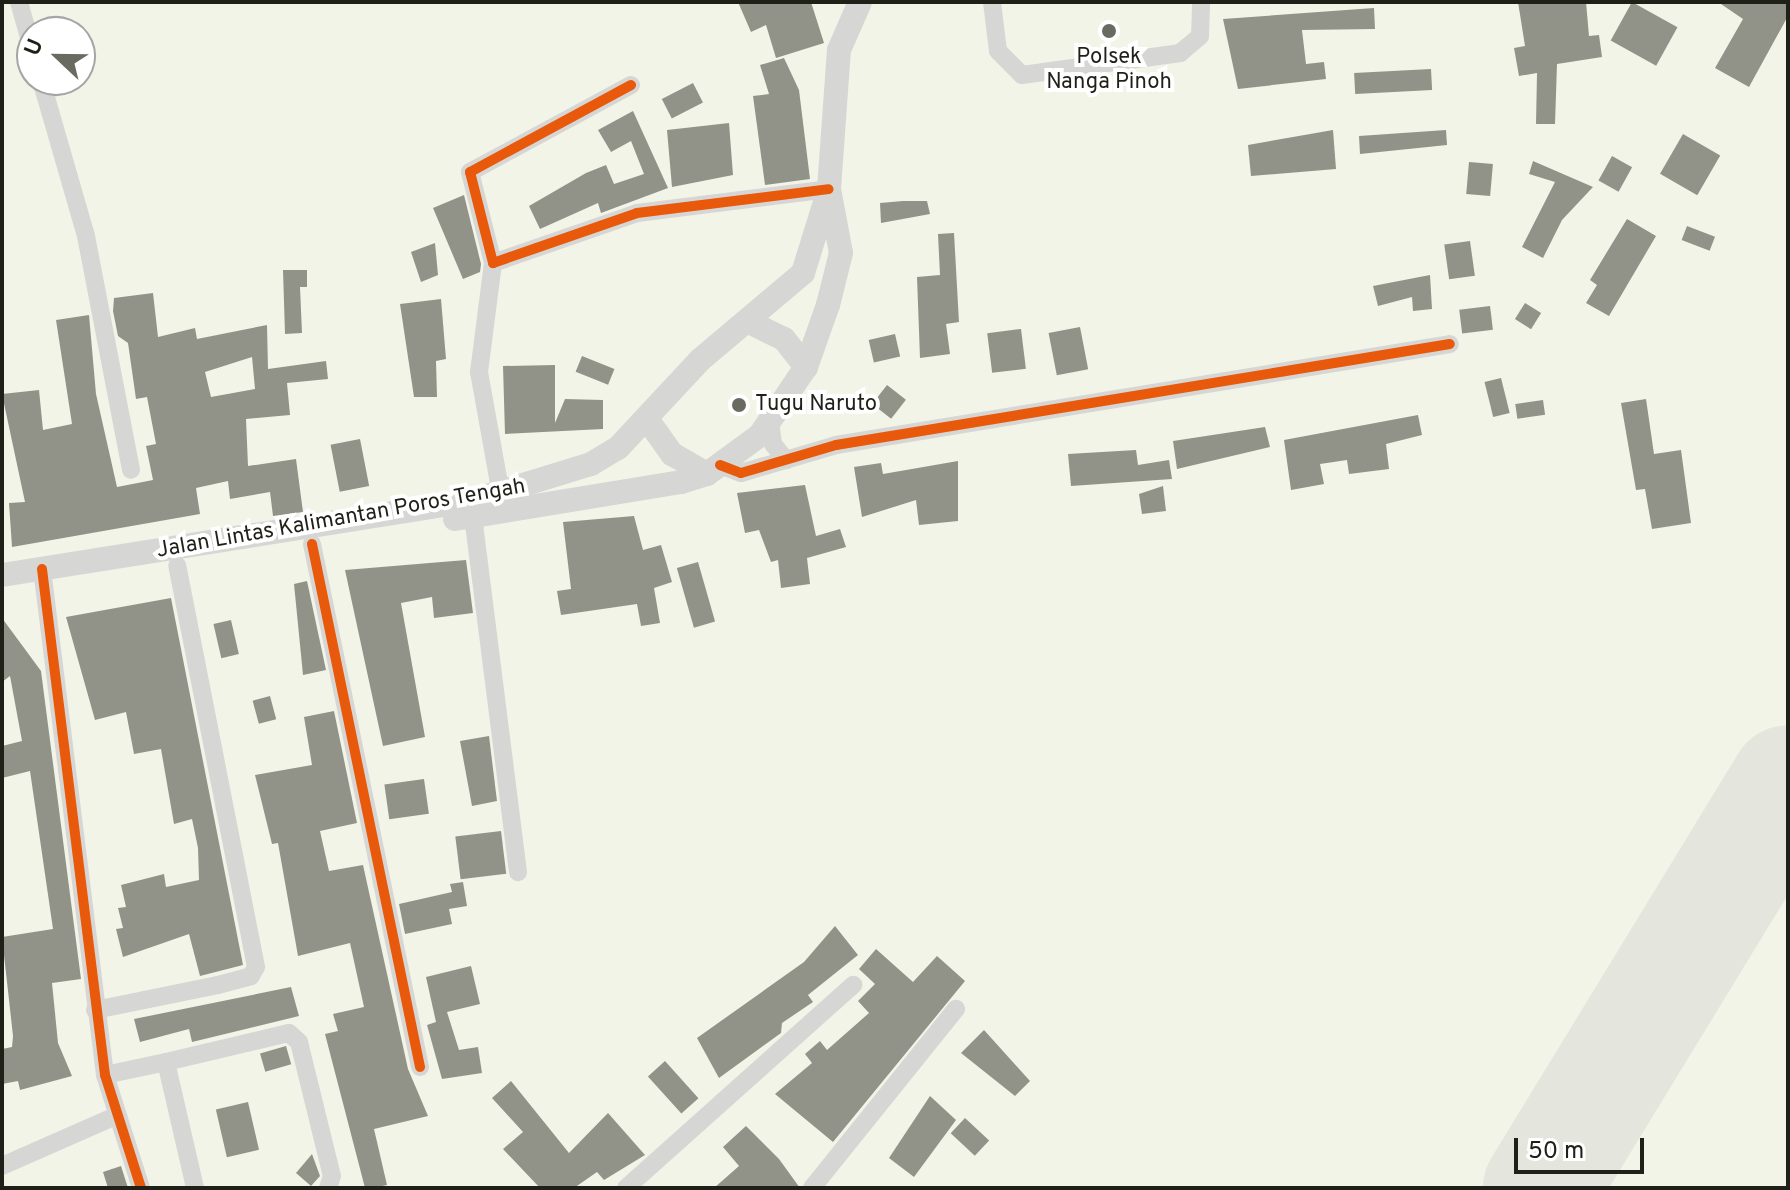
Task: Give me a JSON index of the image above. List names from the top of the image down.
{
  "streets": {
    "main road": ["Jalan Lintas Kalimantan Poros Tengah"]
  },
  "places": ["Polsek Nanga Pinoh", "Tugu Naruto"],
  "scale_bar": "50 m",
  "north": "left"
}
